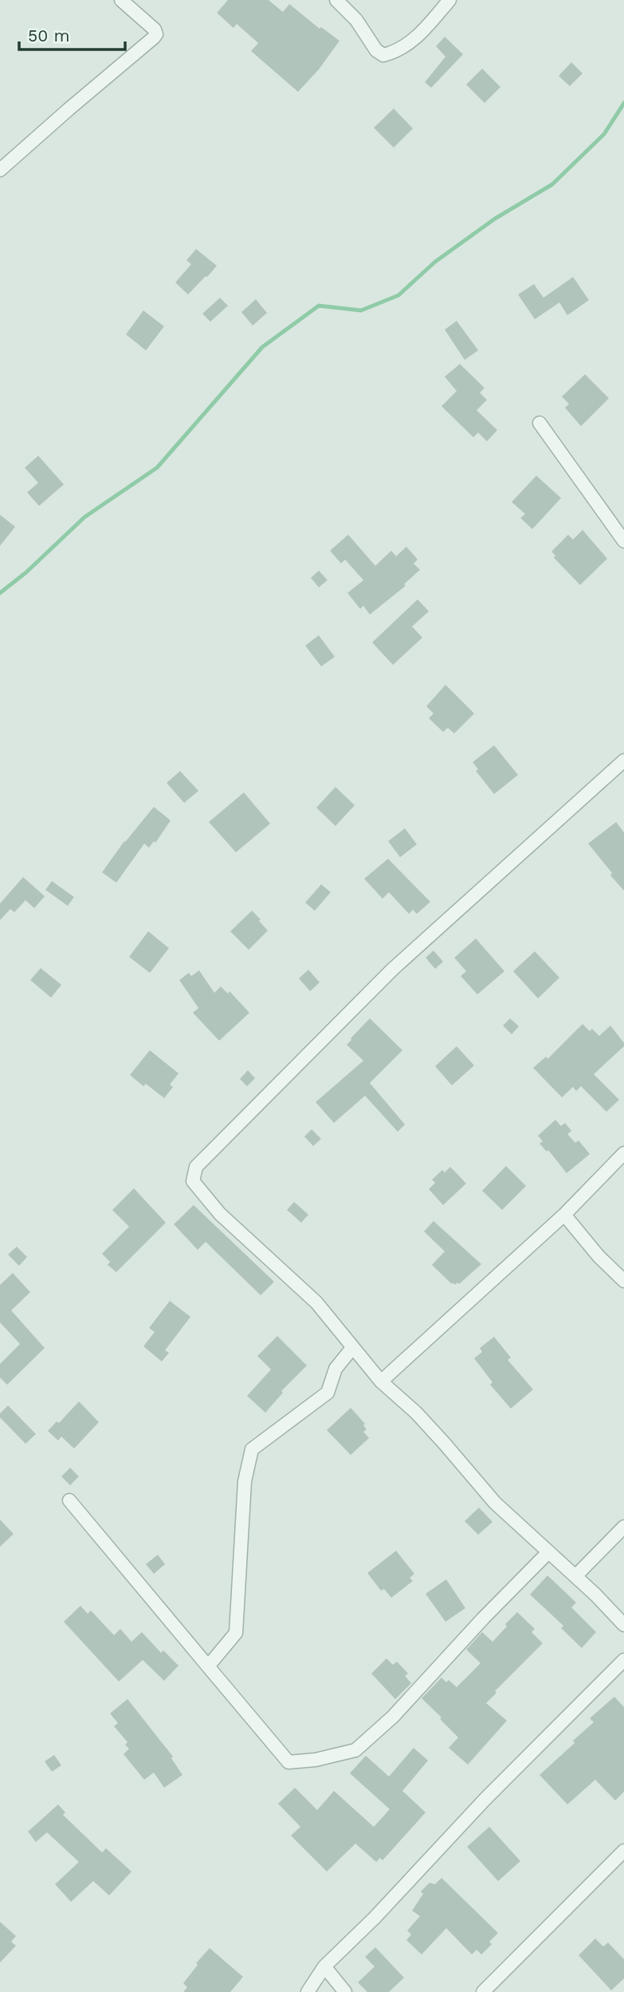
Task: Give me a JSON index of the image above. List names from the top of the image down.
{
  "scale_bar": "50 m"
}
